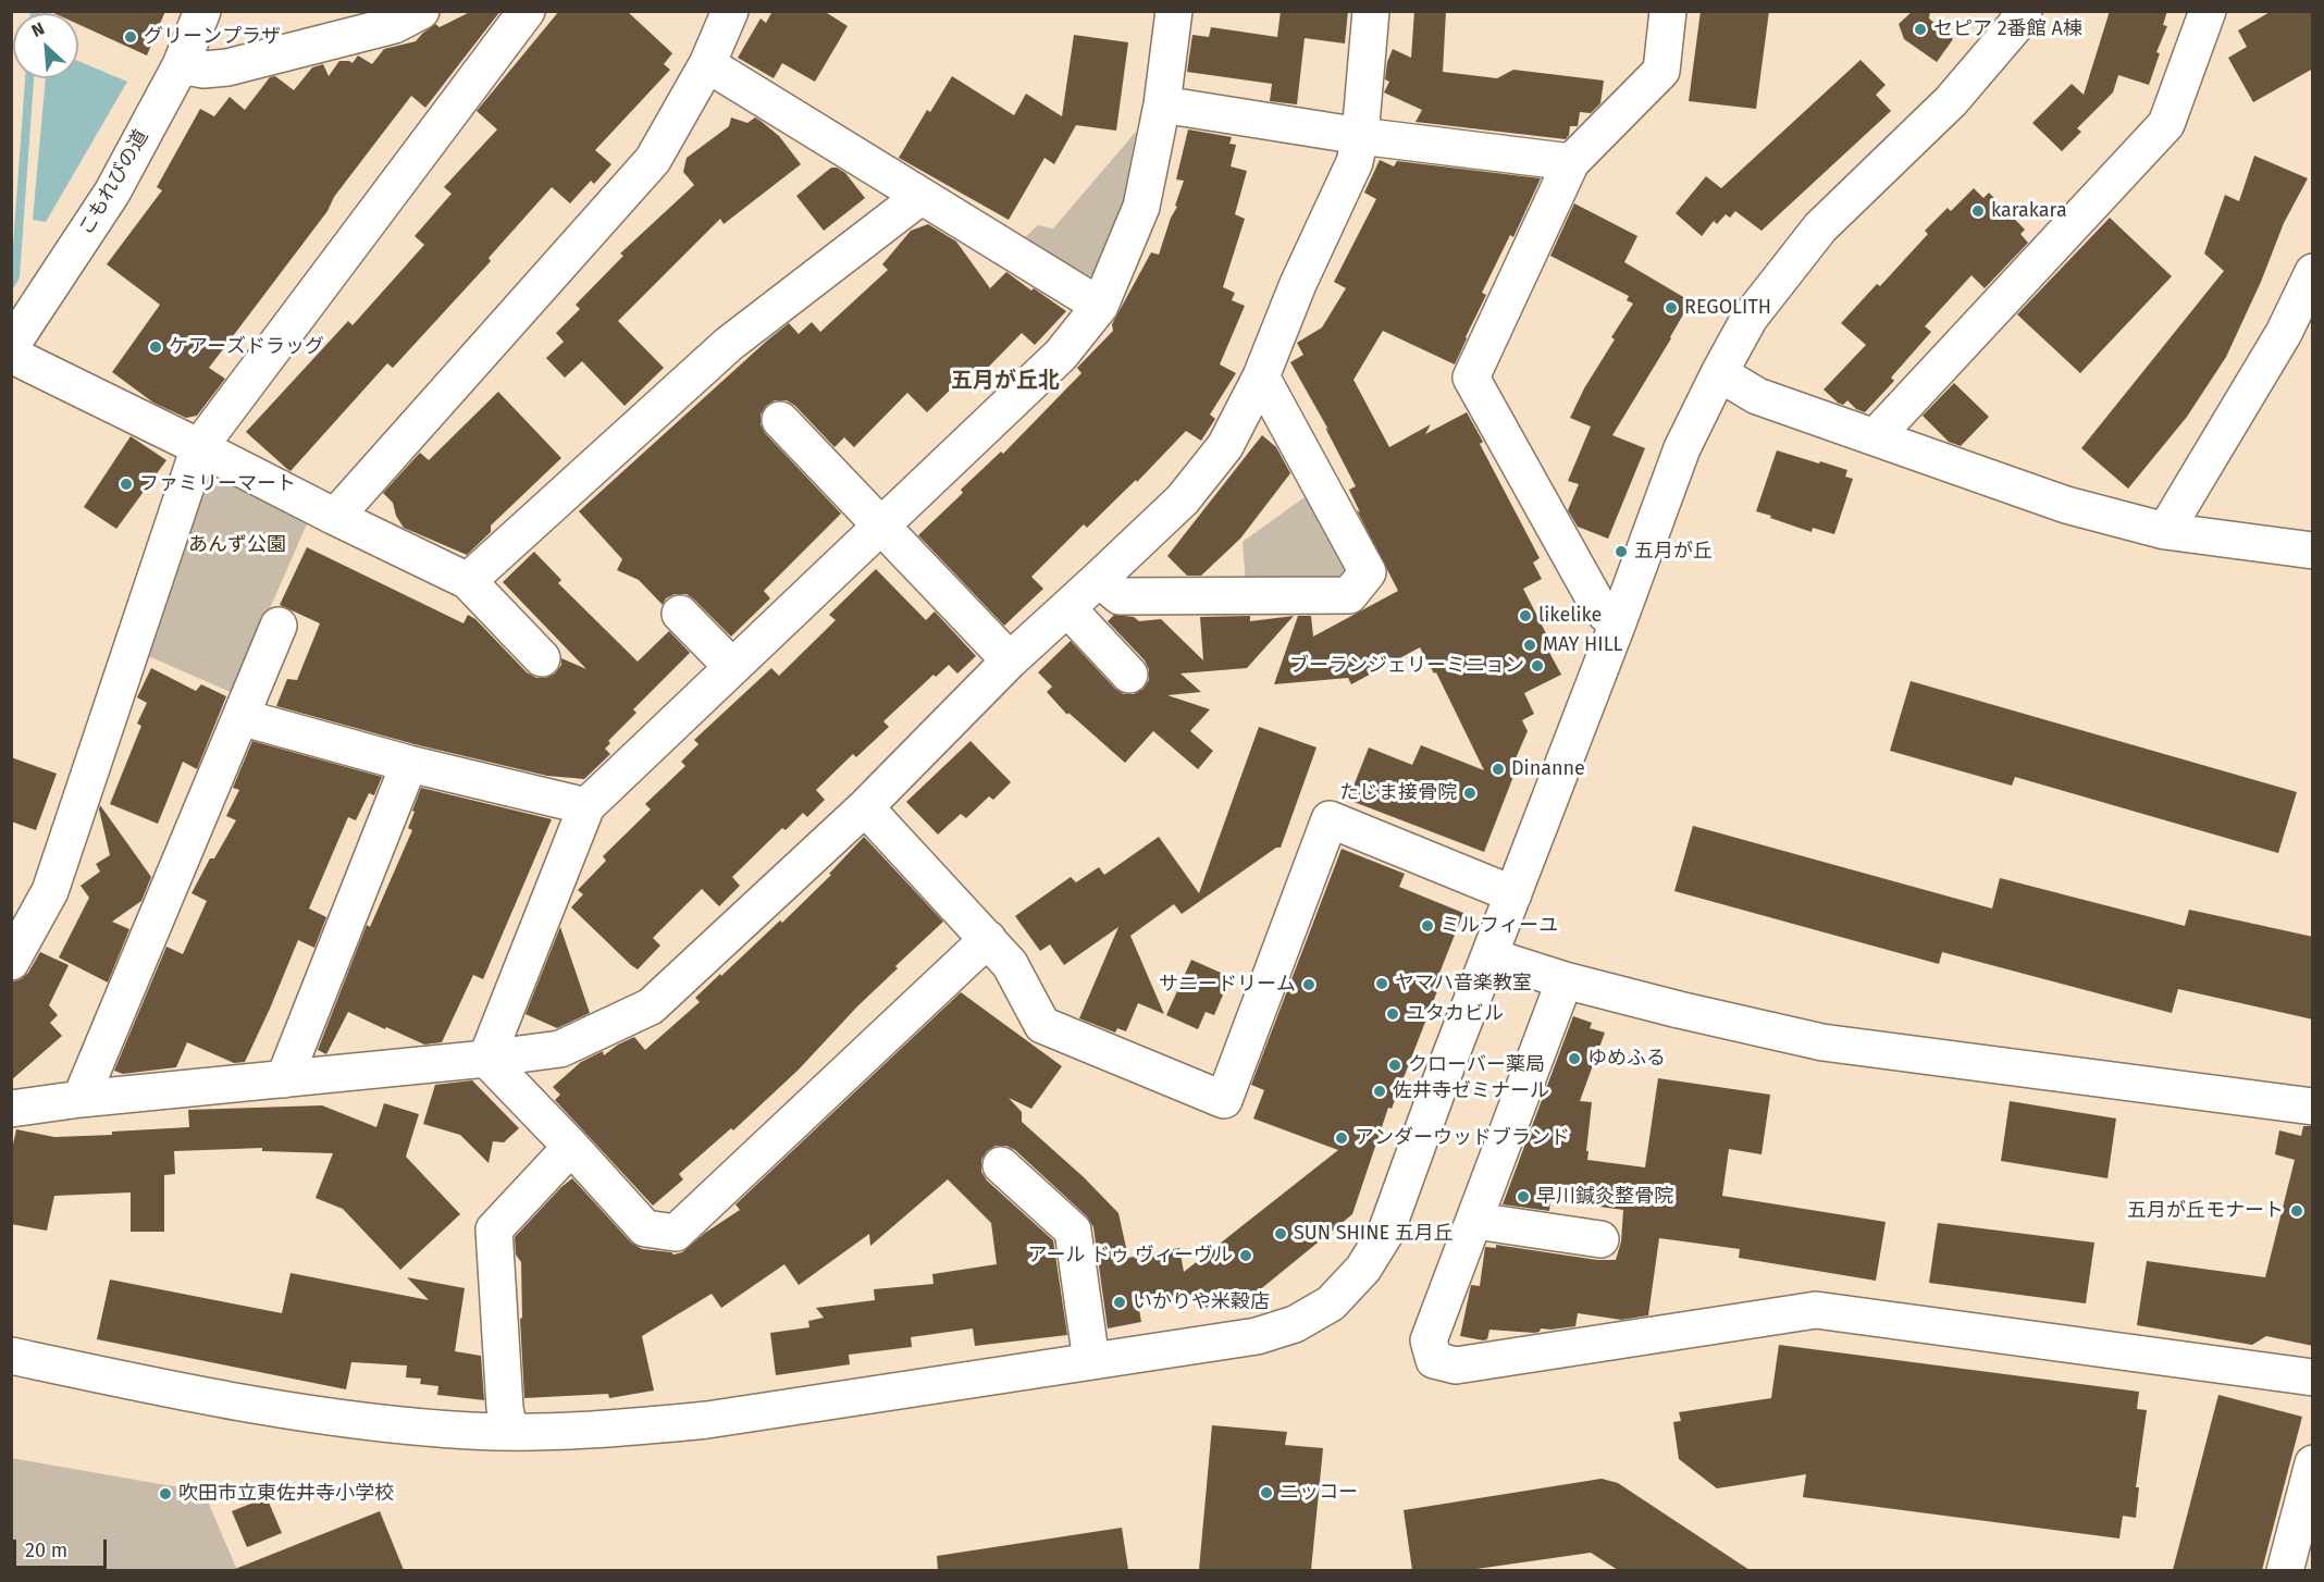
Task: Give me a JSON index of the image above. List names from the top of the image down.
{
  "streets": {
    "street": ["こもれびの道"]
  },
  "districts": ["五月が丘北"],
  "parks": ["あんず公園"],
  "places": [
    "セピア 2番館 A棟",
    "グリーンプラザ",
    "karakara",
    "REGOLITH",
    "ケアーズドラッグ",
    "ファミリーマート",
    "五月が丘",
    "likelike",
    "MAY HILL",
    "ブーランジェリーミニョン",
    "Dinanne",
    "たじま接骨院",
    "ミルフィーユ",
    "ヤマハ音楽教室",
    "サニードリーム",
    "ユタカビル",
    "ゆめふる",
    "クローバー薬局",
    "佐井寺ゼミナール",
    "アンダーウッドブランド",
    "早川鍼灸整骨院",
    "五月が丘モナート",
    "SUN SHINE 五月丘",
    "アール ドゥ ヴィーヴル",
    "いかりや米穀店",
    "ニッコー",
    "吹田市立東佐井寺小学校"
  ],
  "scale_bar": "20 m",
  "north": "top left"
}
